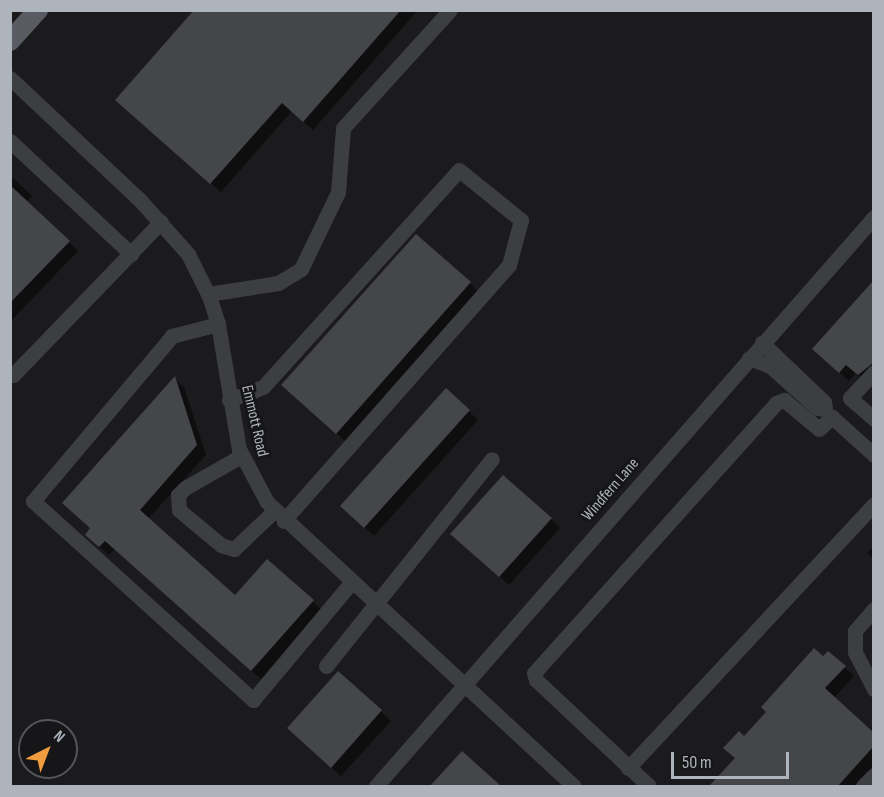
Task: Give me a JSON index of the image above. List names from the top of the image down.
{
  "streets": {
    "street": ["Emmott Road", "Windfern Lane"]
  },
  "crossings": [
    ["Emmott Road", "Windfern Lane"]
  ],
  "scale_bar": "50 m",
  "north": "top right"
}
